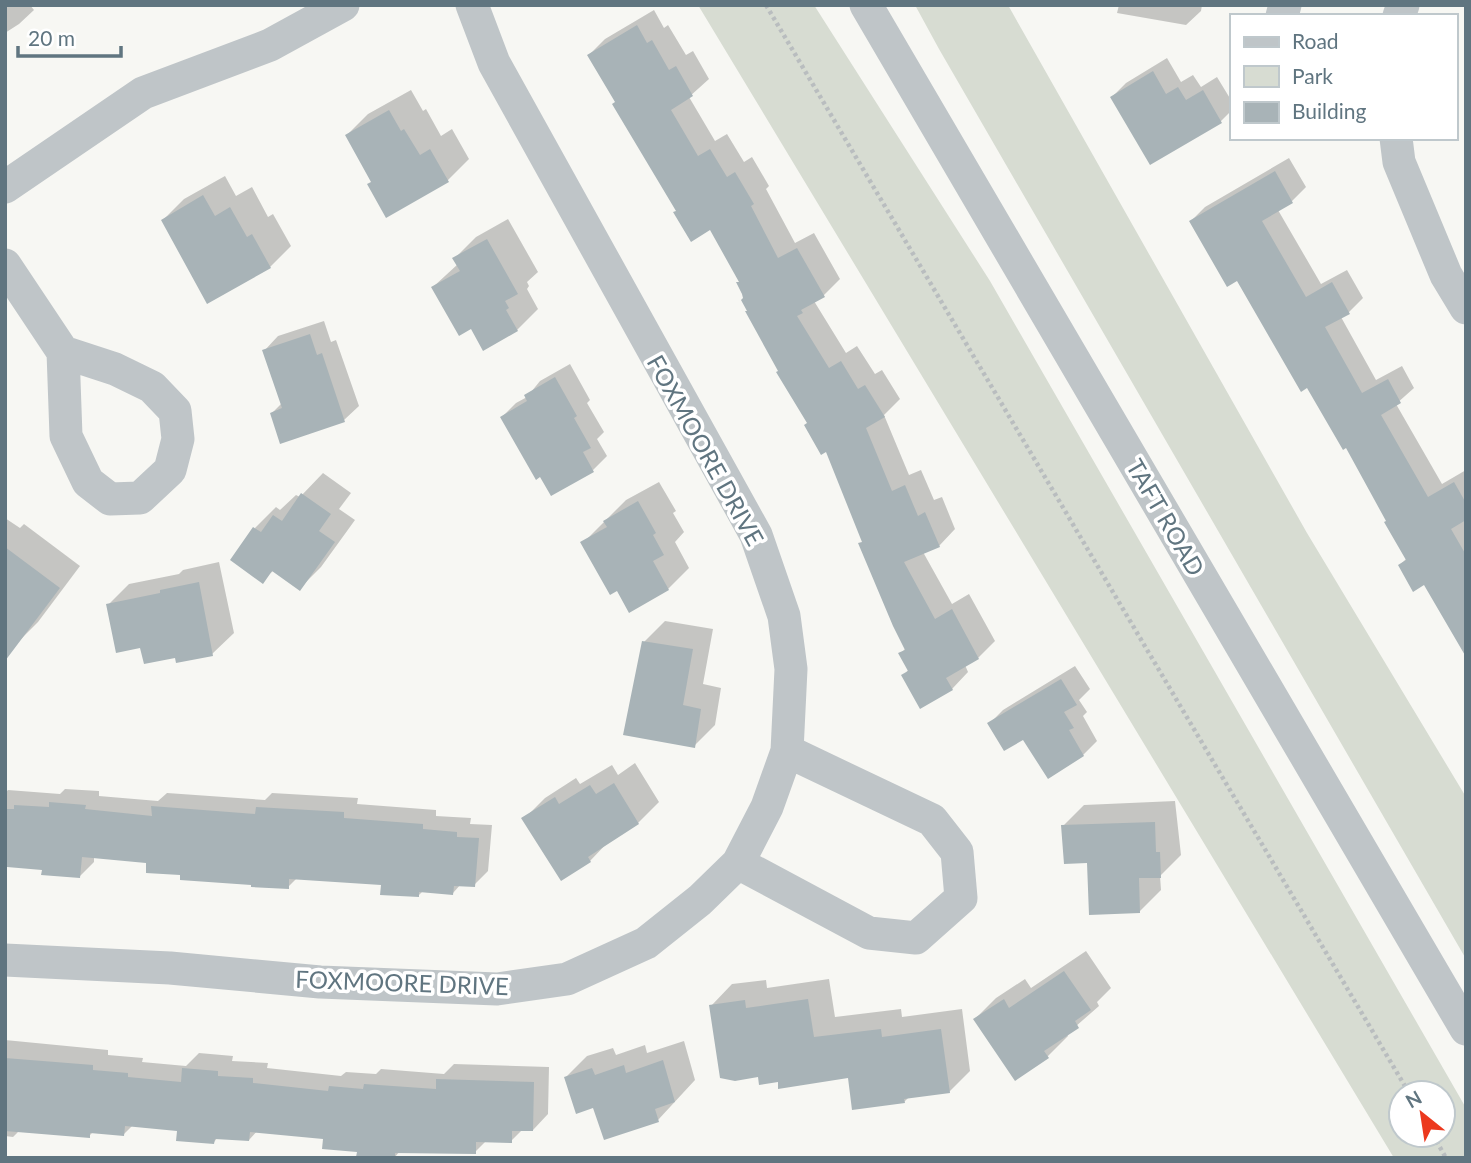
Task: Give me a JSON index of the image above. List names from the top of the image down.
{
  "streets": {
    "street": ["FOXMOORE DRIVE", "TAFT ROAD"]
  },
  "legend": ["Road", "Park", "Building"],
  "scale_bar": "20 m",
  "north": "top left"
}
